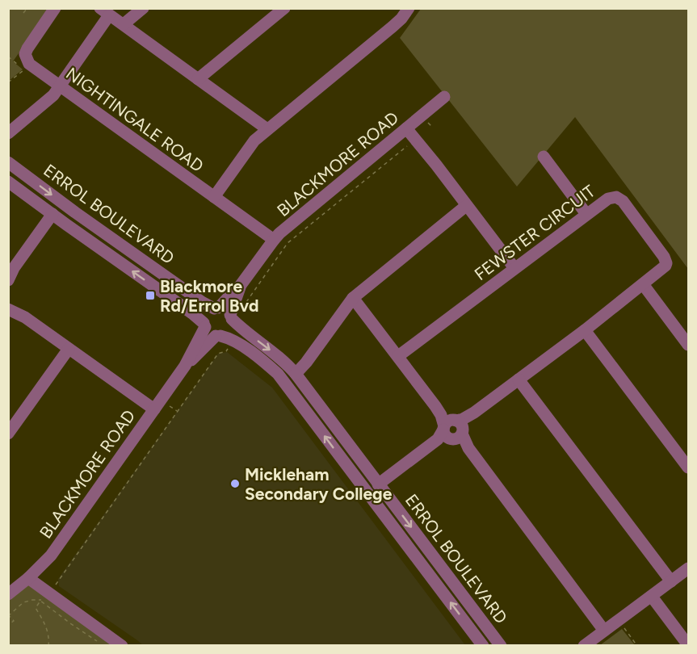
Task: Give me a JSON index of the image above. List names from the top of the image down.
{
  "streets": {
    "street": [
      "NIGHTINGALE ROAD",
      "BLACKMORE ROAD",
      "ERROL BOULEVARD",
      "FEWSTER CIRCUIT"
    ]
  },
  "crossings": [
    ["NIGHTINGALE ROAD", "BLACKMORE ROAD"],
    ["BLACKMORE ROAD", "ERROL BOULEVARD"]
  ],
  "places": {
    "transit": ["Blackmore Rd/Errol Bvd"],
    "other": ["Mickleham Secondary College"]
  }
}
